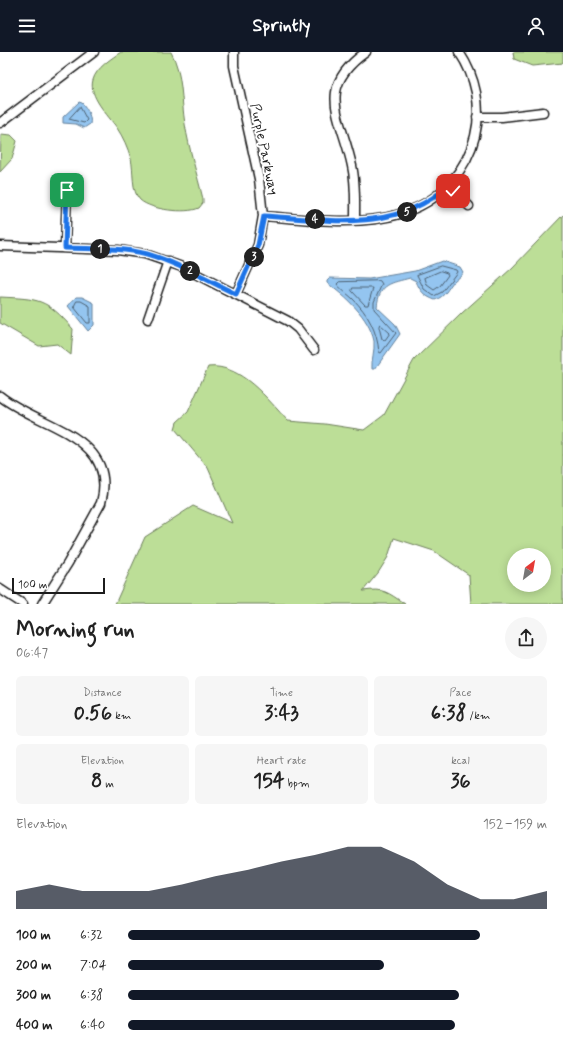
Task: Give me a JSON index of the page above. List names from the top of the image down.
{
  "streets": {
    "street": ["Purple Parkway"]
  },
  "scale_bar": "100 m",
  "north": "top right",
  "page": {
    "header": "Sprintly",
    "pins": [
      "5",
      "4",
      "1",
      "3",
      "2"
    ],
    "scale": "100 m",
    "heading": ["Morning run", "06:47"],
    "stats": [
      ["Distance", "0.56 km"],
      ["Time", "3:43"],
      ["Pace", "6:38 /km"],
      ["Elevation", "8 m"],
      ["Heart rate", "154 bpm"],
      ["kcal", "36"]
    ],
    "chart": ["Elevation", "152–159 m"],
    "list": [
      {
        "name": "100 m",
        "note": "6:32"
      },
      {
        "name": "200 m",
        "note": "7:04"
      },
      {
        "name": "300 m",
        "note": "6:38"
      },
      {
        "name": "400 m",
        "note": "6:40"
      }
    ]
  }
}
